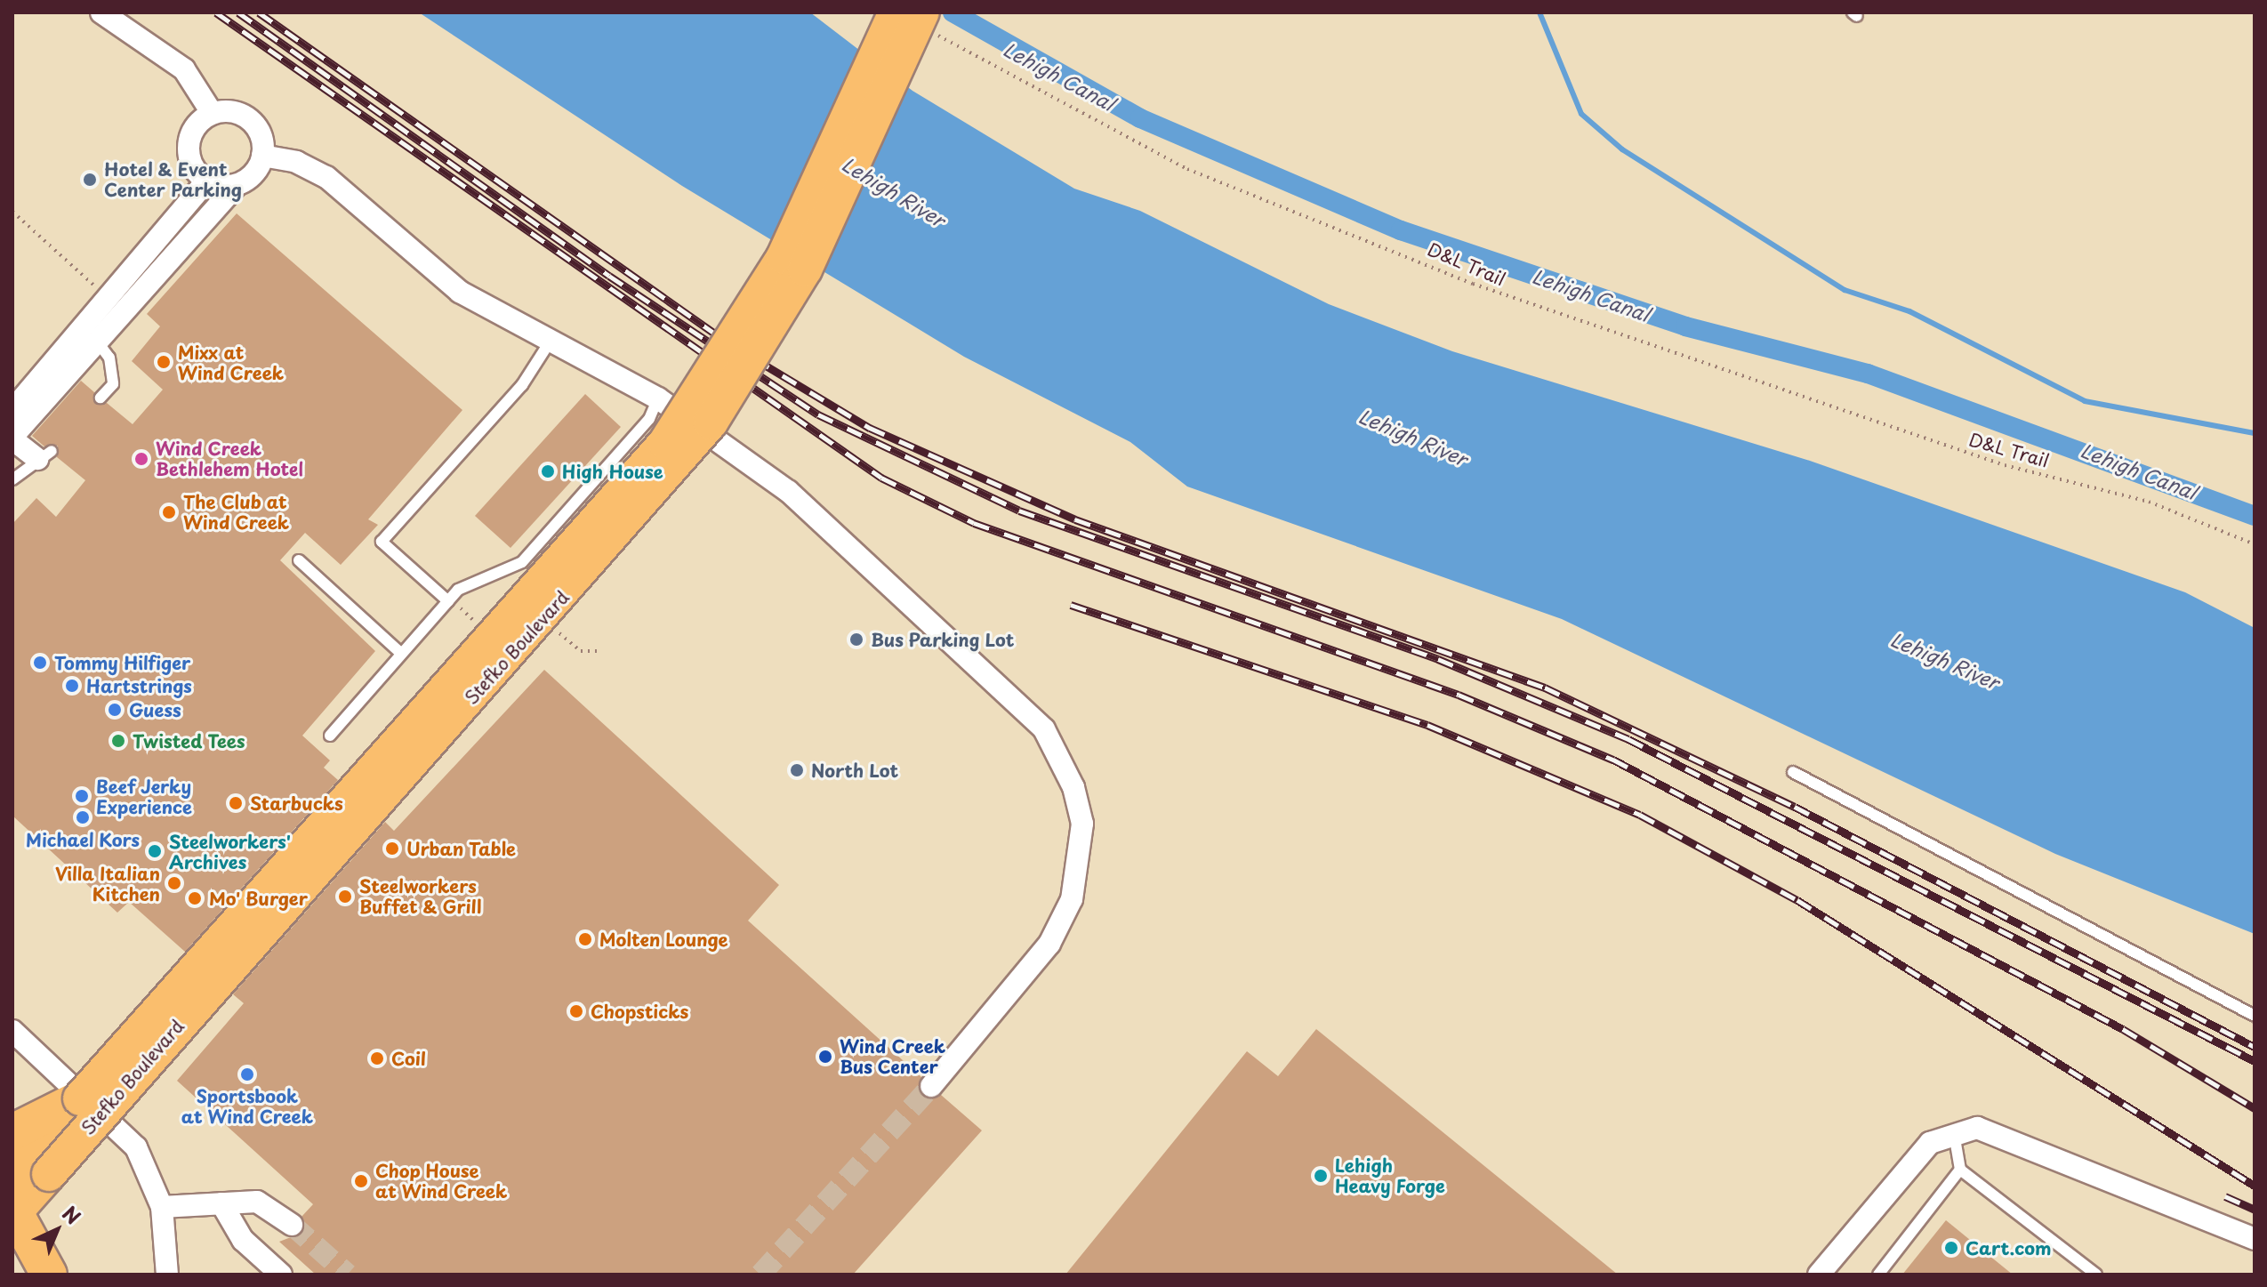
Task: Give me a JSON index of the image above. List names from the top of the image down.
{
  "streets": {
    "main road": ["Stefko Boulevard"],
    "path": ["D&L Trail"]
  },
  "crossings": [
    ["D&L Trail", "Stefko Boulevard"]
  ],
  "water": ["Lehigh Canal", "Lehigh River"],
  "places": [
    "Hotel & Event Center Parking",
    "Mixx at Wind Creek",
    "Wind Creek Bethlehem Hotel",
    "High House",
    "The Club at Wind Creek",
    "Bus Parking Lot",
    "Tommy Hilfiger",
    "Hartstrings",
    "Guess",
    "Twisted Tees",
    "North Lot",
    "Beef Jerky Experience",
    "Starbucks",
    "Michael Kors",
    "Urban Table",
    "Steelworkers' Archives",
    "Villa Italian Kitchen",
    "Steelworkers Buffet & Grill",
    "Mo' Burger",
    "Molten Lounge",
    "Chopsticks",
    "Wind Creek Bus Center",
    "Coil",
    "Sportsbook at Wind Creek",
    "Lehigh Heavy Forge",
    "Chop House at Wind Creek",
    "Cart.com"
  ],
  "north": "top right"
}
